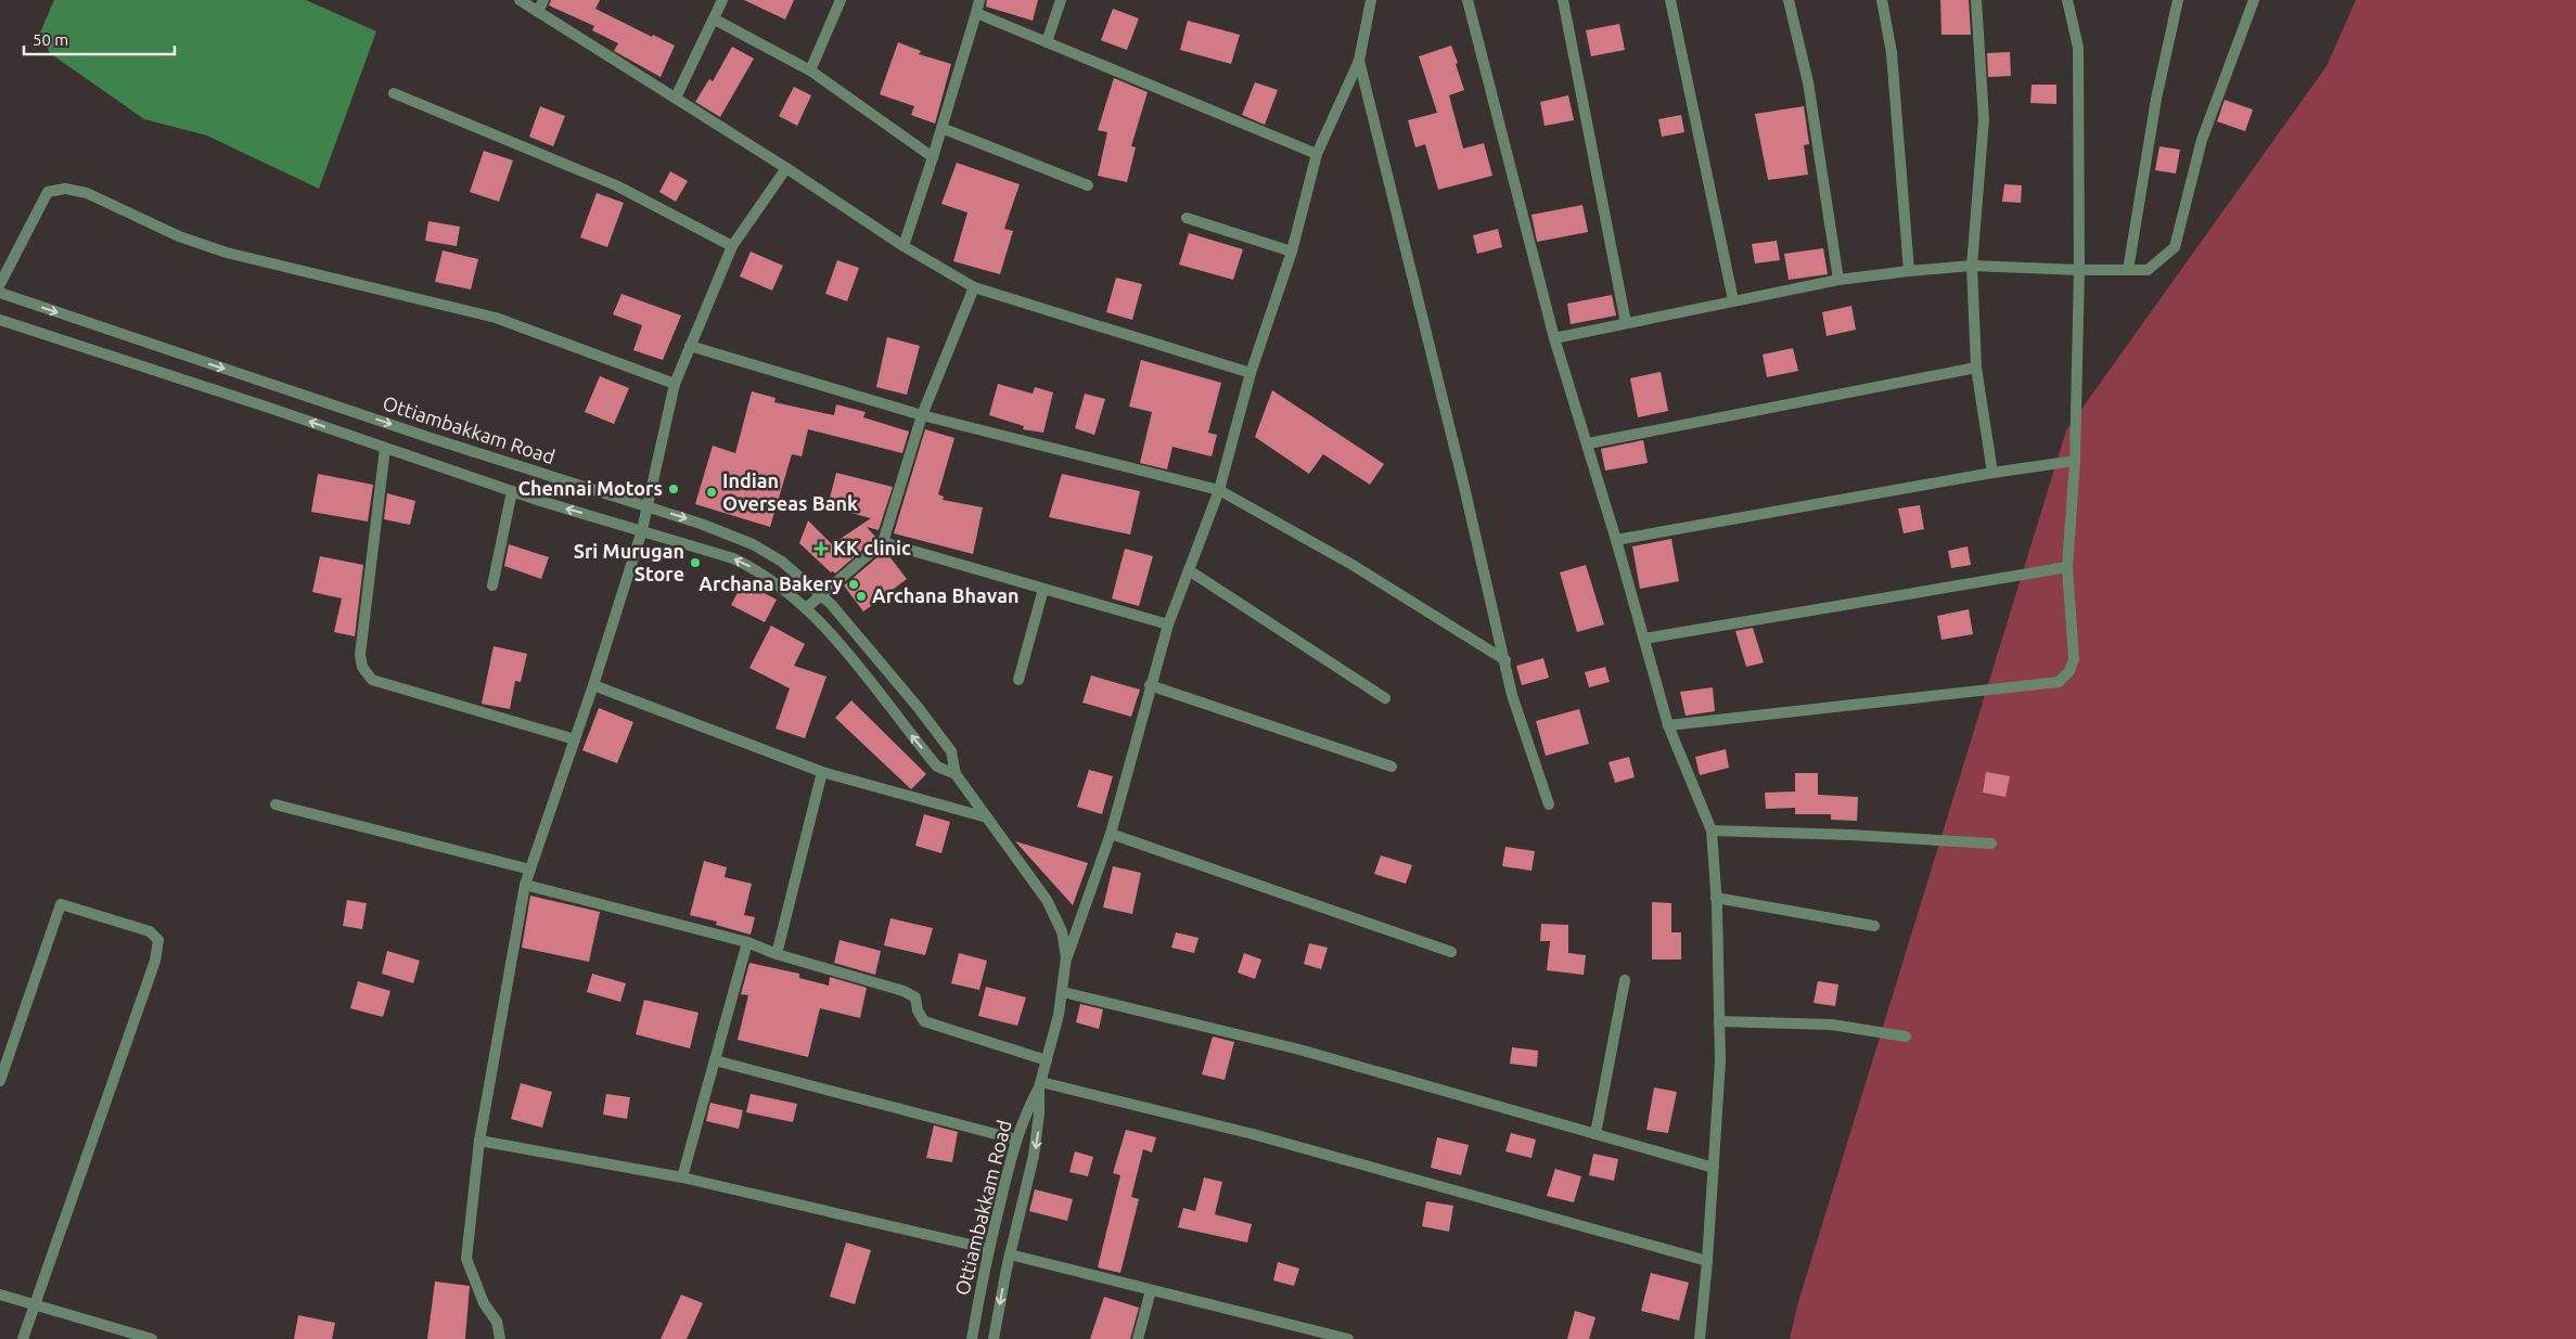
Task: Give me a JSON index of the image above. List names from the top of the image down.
{
  "streets": {
    "street": ["Ottiambakkam Road"]
  },
  "places": {
    "other": [
      "Chennai Motors",
      "Indian Overseas Bank",
      "Sri Murugan Store",
      "Archana Bakery",
      "Archana Bhavan"
    ],
    "health": ["KK clinic"]
  },
  "scale_bar": "50 m"
}
